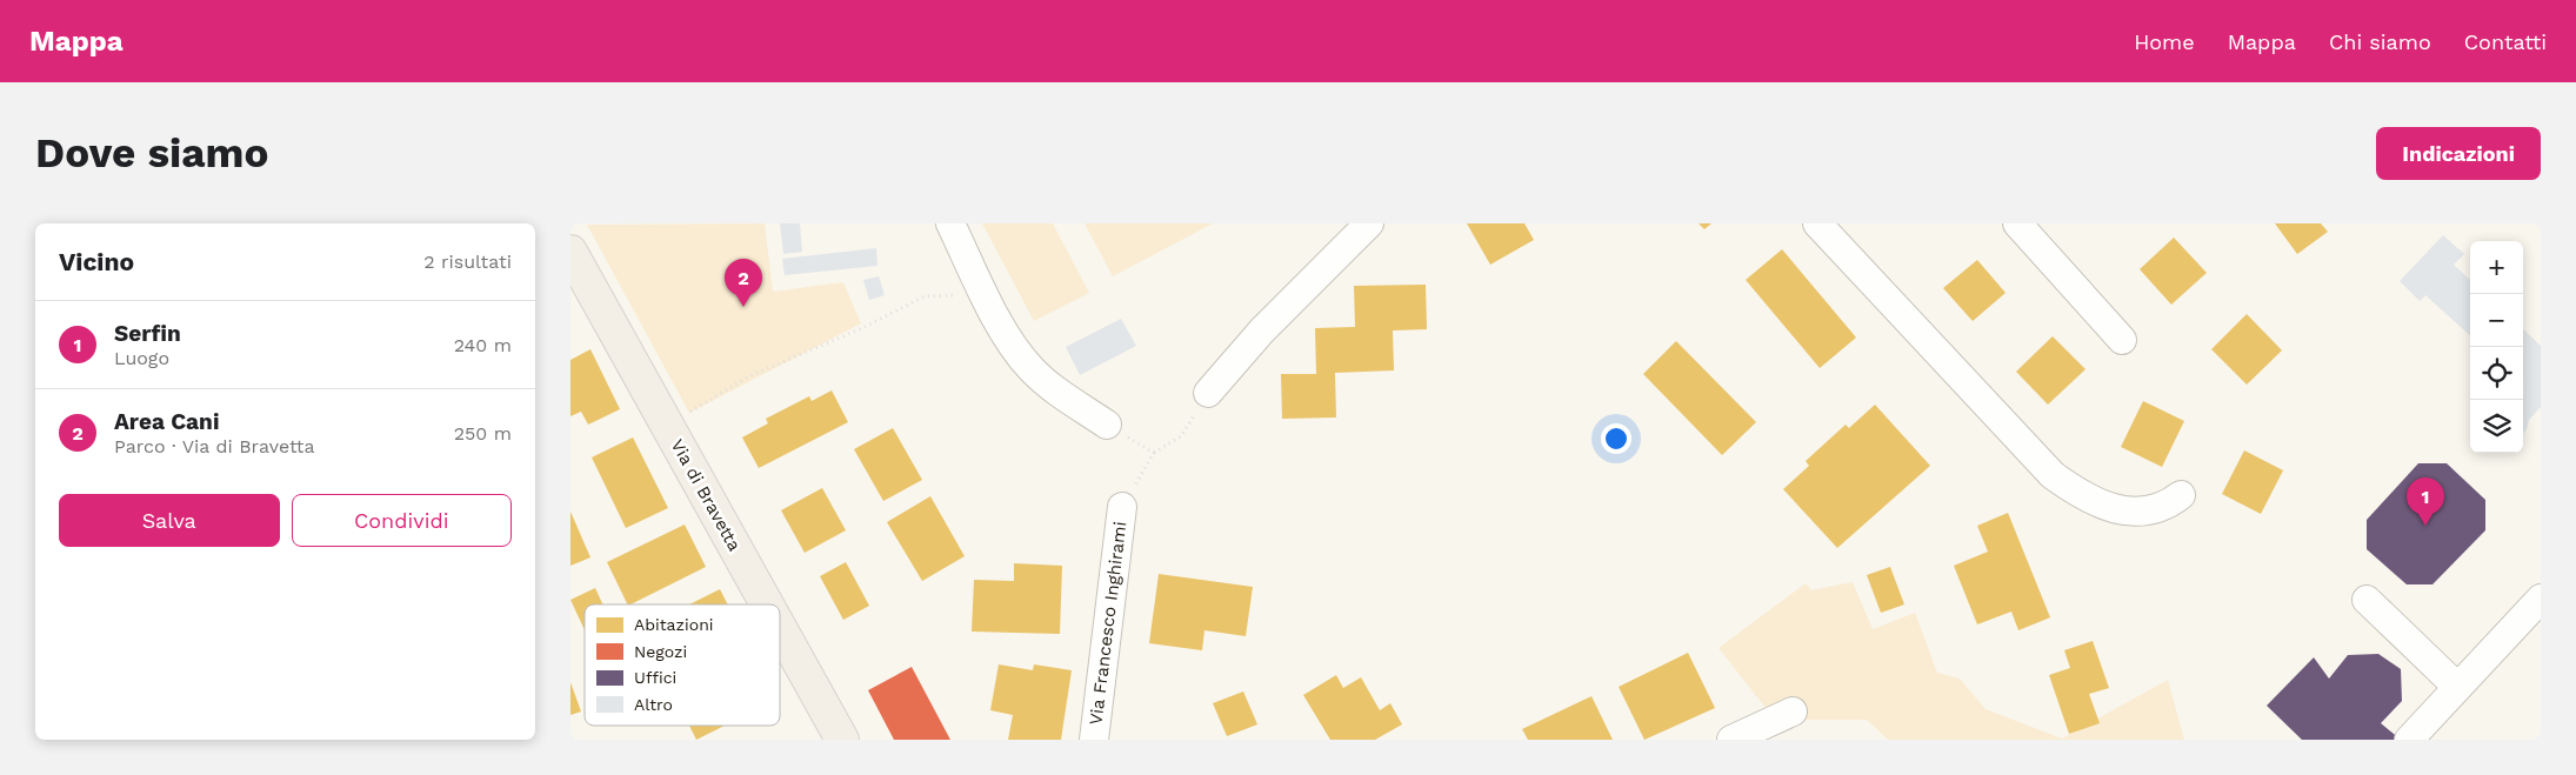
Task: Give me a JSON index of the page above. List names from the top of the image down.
{
  "streets": {
    "main road": ["Via di Bravetta"],
    "street": ["Via Francesco Inghirami"]
  },
  "legend": [
    "Abitazioni",
    "Negozi",
    "Uffici",
    "Altro"
  ],
  "page": {
    "header": "Mappa",
    "nav": [
      "Home",
      "Mappa",
      "Chi siamo",
      "Contatti"
    ],
    "buttons": [
      "Indicazioni",
      ["Salva", "Condividi"]
    ],
    "title": "Dove siamo",
    "heading": ["Vicino", "2 risultati"],
    "map_buttons": ["+", "−"],
    "pins": ["2", "1"],
    "list": [
      {
        "mark": "1",
        "name": "Serfin",
        "note": "Luogo",
        "value": "240 m"
      },
      {
        "mark": "2",
        "name": "Area Cani",
        "note": "Parco · Via di Bravetta",
        "value": "250 m"
      }
    ]
  }
}
